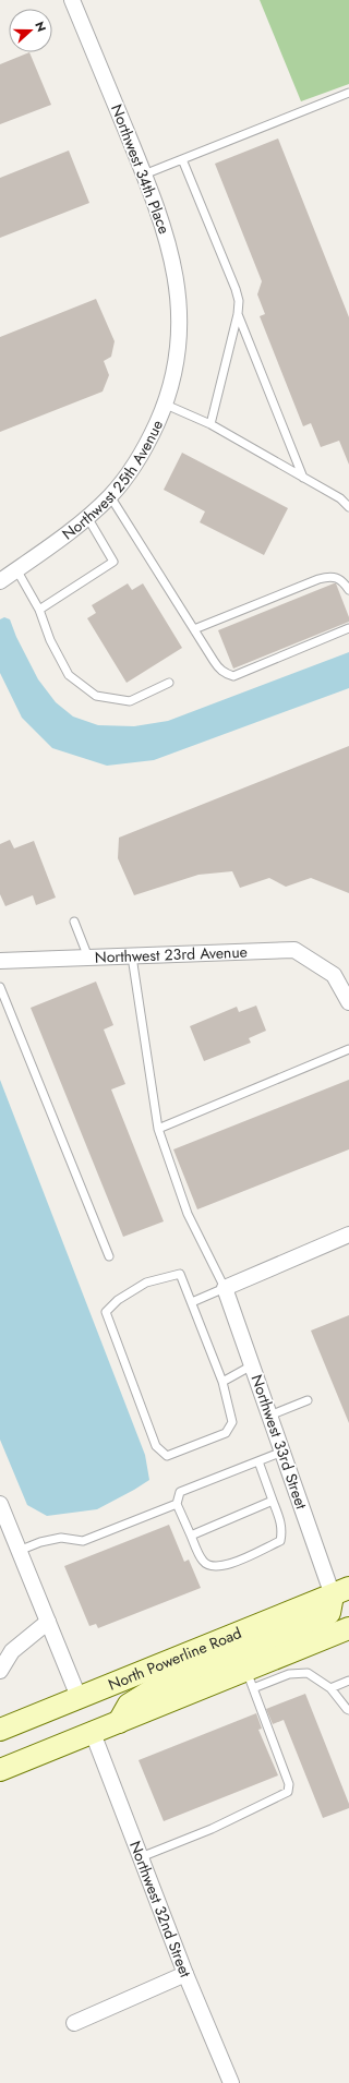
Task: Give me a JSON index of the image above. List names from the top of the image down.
{
  "streets": {
    "main road": ["North Powerline Road"],
    "street": [
      "Northwest 34th Place",
      "Northwest 25th Avenue",
      "Northwest 23rd Avenue",
      "Northwest 33rd Street",
      "Northwest 32nd Street"
    ]
  },
  "crossings": [
    ["Northwest 34th Place", "Northwest 25th Avenue"],
    ["Northwest 33rd Street", "North Powerline Road"]
  ],
  "north": "right"
}
